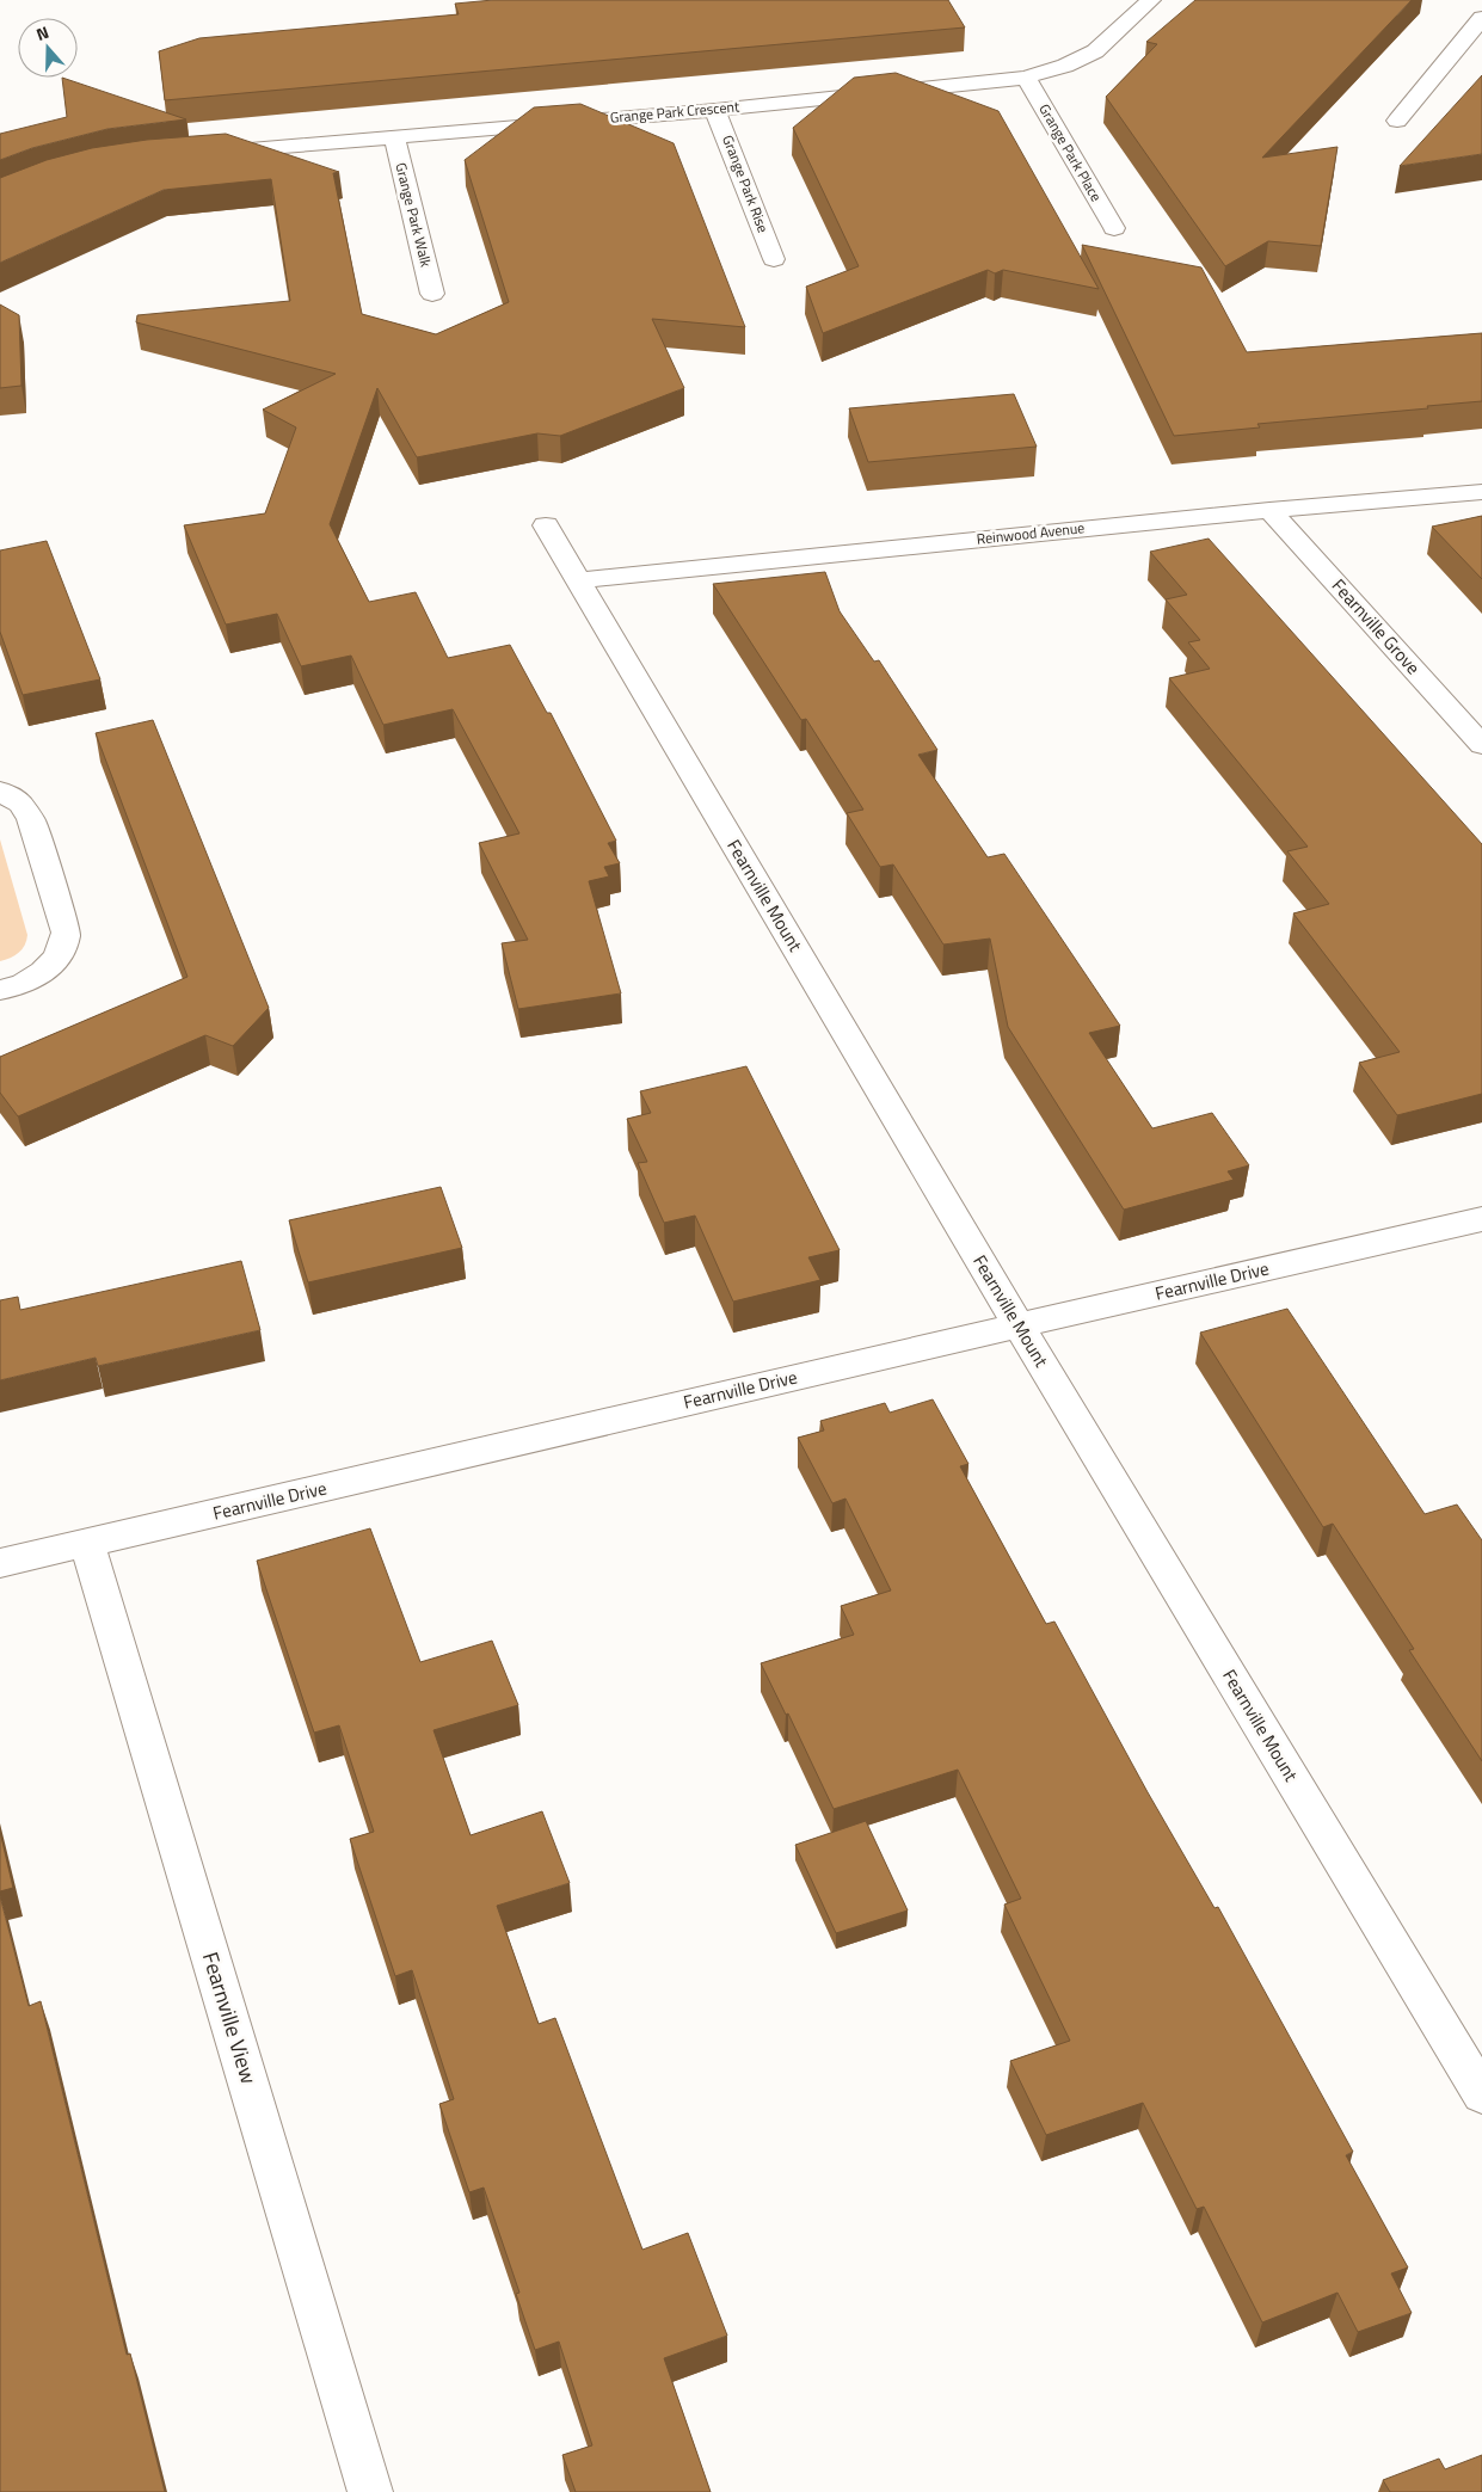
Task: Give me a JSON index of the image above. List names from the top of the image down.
{
  "streets": {
    "street": [
      "Grange Park Crescent",
      "Grange Park Place",
      "Grange Park Rise",
      "Grange Park Walk",
      "Reinwood Avenue",
      "Fearnville Grove",
      "Fearnville Mount",
      "Fearnville Drive",
      "Fearnville View"
    ]
  },
  "crossings": [
    ["Grange Park Crescent", "Grange Park Place"],
    ["Grange Park Crescent", "Grange Park Rise"],
    ["Grange Park Crescent", "Grange Park Walk"],
    ["Reinwood Avenue", "Fearnville Grove"],
    ["Reinwood Avenue", "Fearnville Mount"],
    ["Fearnville Mount", "Fearnville Drive"],
    ["Fearnville Drive", "Fearnville View"]
  ],
  "north": "top"
}
